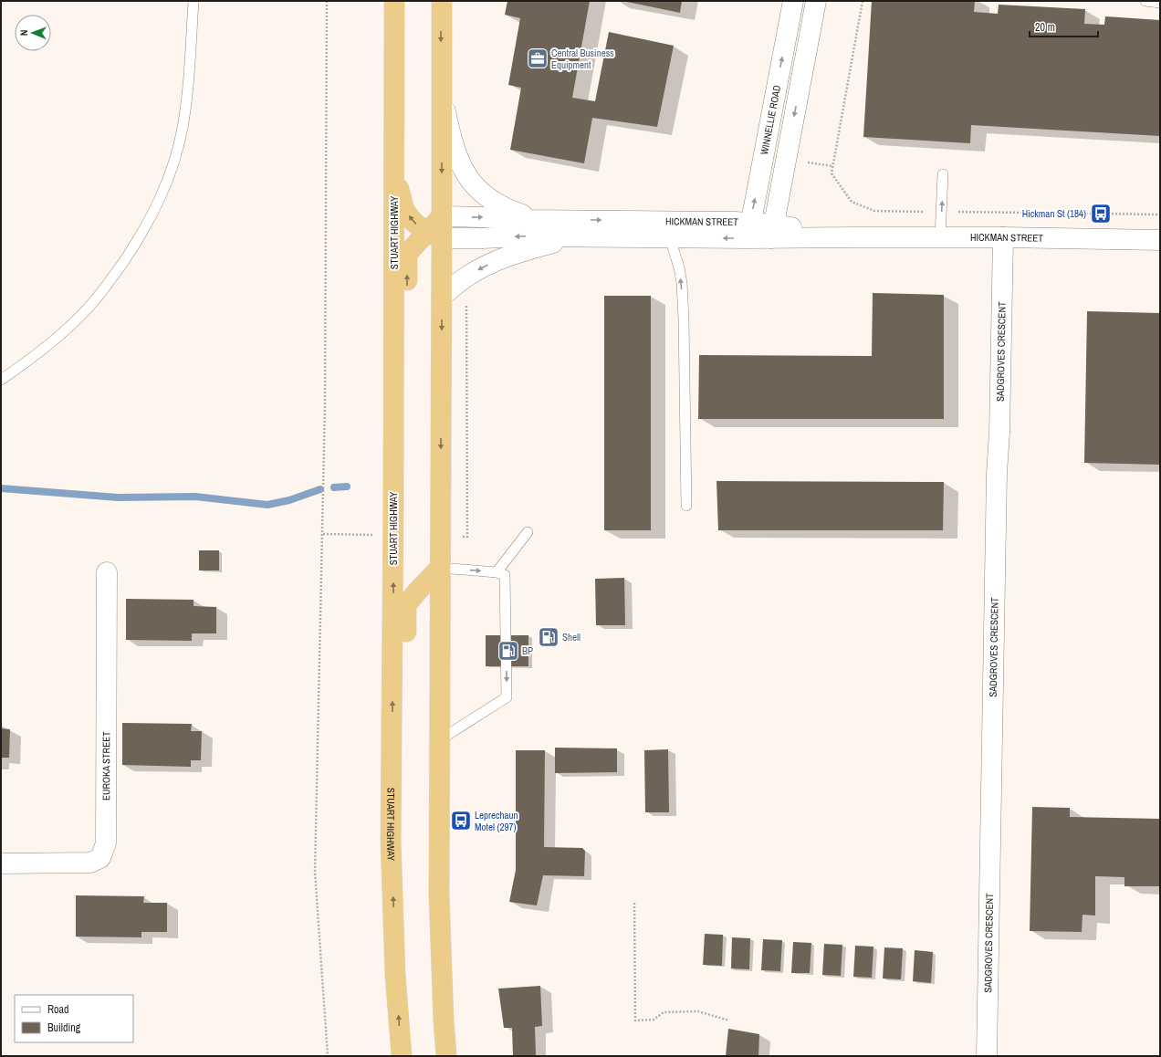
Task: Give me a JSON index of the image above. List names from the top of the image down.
{
  "streets": {
    "highway": ["STUART HIGHWAY"],
    "street": [
      "WINNELLIE ROAD",
      "HICKMAN STREET",
      "SADGROVES CRESCENT",
      "EUROKA STREET"
    ]
  },
  "crossings": [
    ["WINNELLIE ROAD", "HICKMAN STREET"],
    ["HICKMAN STREET", "SADGROVES CRESCENT"]
  ],
  "places": {
    "office": ["Central Business Equipment"],
    "bus stop": ["Hickman St (184)", "Leprechaun Motel (297)"],
    "fuel station": ["Shell", "BP"]
  },
  "legend": ["Road", "Building"],
  "scale_bar": "20 m",
  "north": "left"
}
